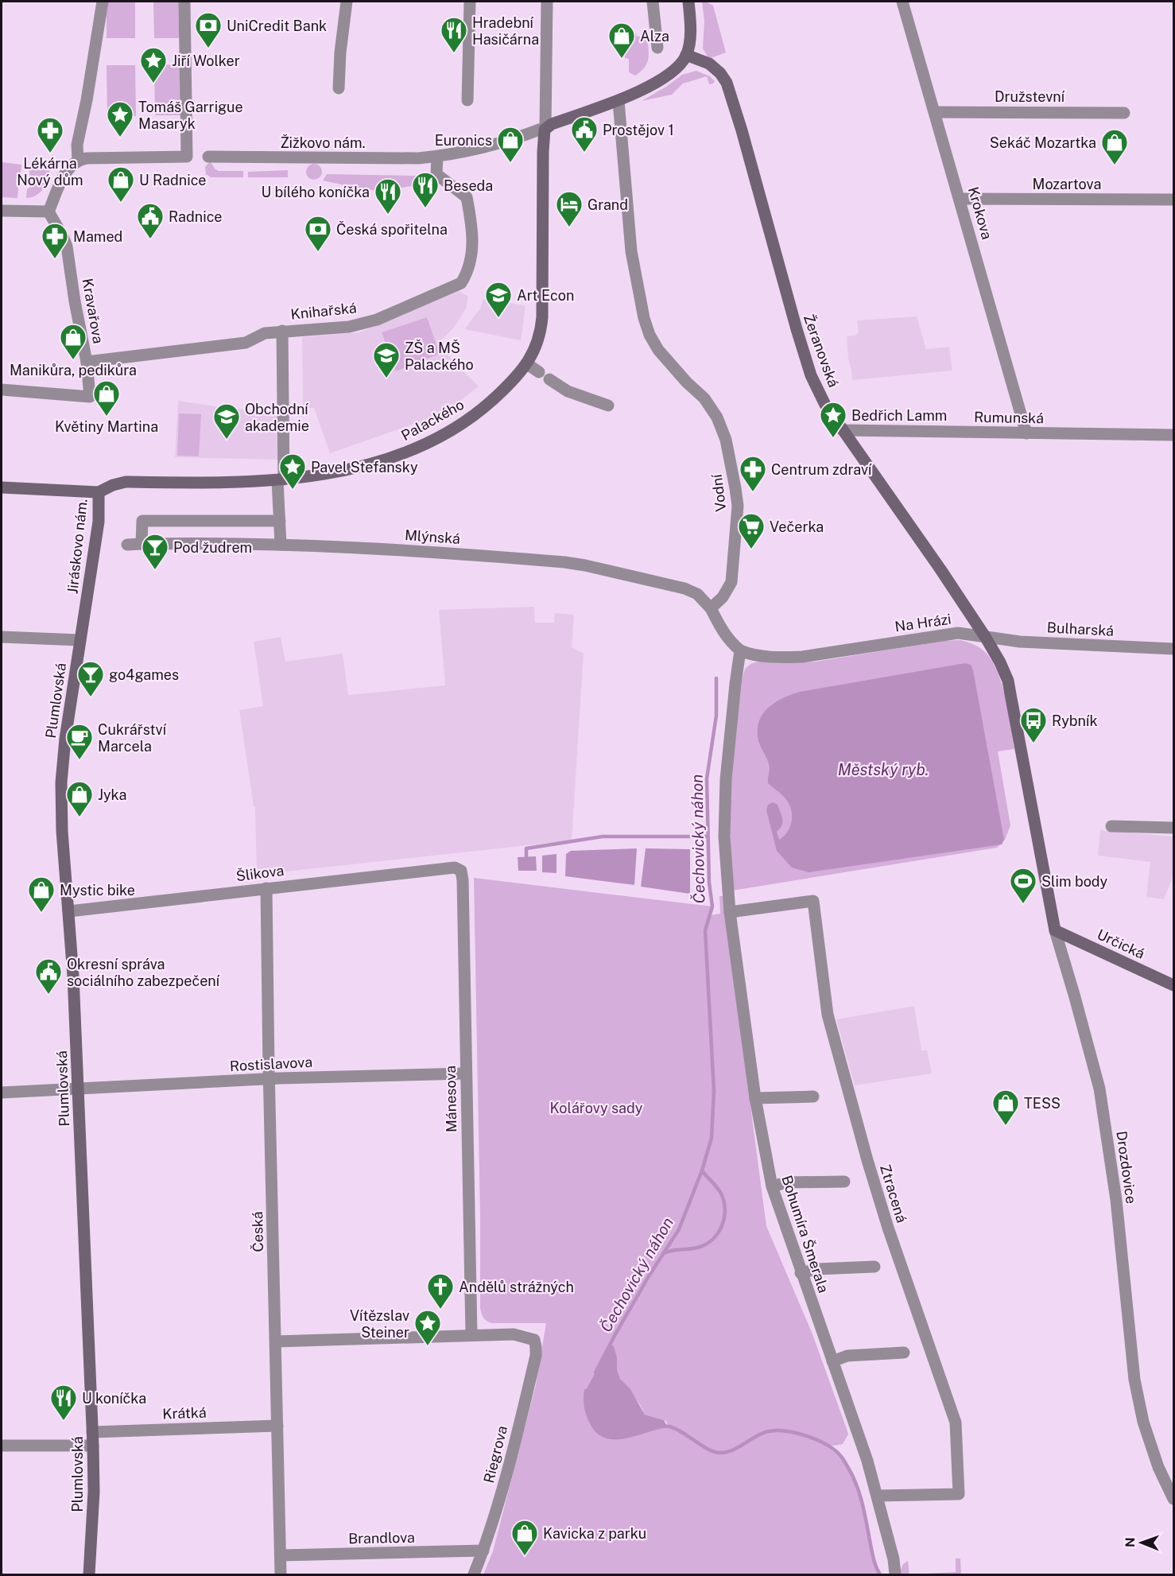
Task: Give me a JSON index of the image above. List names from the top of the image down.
{
  "streets": {
    "main road": [
      "Žeranovská",
      "Palackého",
      "Jiráskovo nám.",
      "Plumlovská",
      "Určická",
      "Drozdovice"
    ],
    "street": [
      "Družstevní",
      "Žižkovo nám.",
      "Mozartova",
      "Krokova",
      "Kravařova",
      "Knihařská",
      "Rumunská",
      "Vodní",
      "Mlýnská",
      "Na Hrázi",
      "Bulharská",
      "Šlikova",
      "Rostislavova",
      "Mánesova",
      "Ztracená",
      "Česká",
      "Bohumíra Šmerala",
      "Krátká",
      "Riegrova",
      "Brandlova"
    ]
  },
  "crossings": [
    ["Družstevní", "Krokova"],
    ["Žižkovo nám.", "Knihařská"],
    ["Žižkovo nám.", "Palackého"],
    ["Mozartova", "Krokova"],
    ["Krokova", "Rumunská"],
    ["Kravařova", "Knihařská"],
    ["Žeranovská", "Rumunská"],
    ["Žeranovská", "Na Hrázi"],
    ["Žeranovská", "Bulharská"],
    ["Žeranovská", "Drozdovice"],
    ["Palackého", "Jiráskovo nám."],
    ["Vodní", "Mlýnská"],
    ["Jiráskovo nám.", "Plumlovská"],
    ["Na Hrázi", "Bulharská"],
    ["Na Hrázi", "Drozdovice"],
    ["Na Hrázi", "Bohumíra Šmerala"],
    ["Bulharská", "Drozdovice"],
    ["Plumlovská", "Šlikova"],
    ["Plumlovská", "Rostislavova"],
    ["Plumlovská", "Krátká"],
    ["Šlikova", "Mánesova"],
    ["Šlikova", "Česká"],
    ["Určická", "Drozdovice"],
    ["Rostislavova", "Mánesova"],
    ["Rostislavova", "Česká"],
    ["Mánesova", "Riegrova"],
    ["Ztracená", "Bohumíra Šmerala"],
    ["Česká", "Krátká"],
    ["Česká", "Brandlova"],
    ["Riegrova", "Brandlova"]
  ],
  "water": ["Městský ryb.", "Čechovický náhon"],
  "parks": ["Kolářovy sady"],
  "places": {
    "bank": ["UniCredit Bank", "Česká spořitelna"],
    "restaurant": [
      "Hradební Hasičárna",
      "Beseda",
      "U bílého koníčka",
      "U koníčka"
    ],
    "shop": [
      "Alza",
      "Euronics",
      "Sekáč Mozartka",
      "U Radnice",
      "Manikůra, pedikůra",
      "Květiny Martina",
      "Jyka",
      "Mystic bike",
      "TESS",
      "Kavicka z parku"
    ],
    "place": [
      "Jiří Wolker",
      "Tomáš Garrigue Masaryk",
      "Bedřich Lamm",
      "Pavel Stefansky",
      "Vítězslav Steiner"
    ],
    "public building": ["Prostějov 1", "Radnice", "Okresní správa sociálního zabezpečení"],
    "pharmacy": ["Lékárna Nový dům", "Mamed", "Centrum zdraví"],
    "hotel": ["Grand"],
    "school or university": ["Art Econ", "ZŠ a MŠ Palackého", "Obchodní akademie"],
    "supermarket": ["Večerka"],
    "bar": ["Pod žudrem", "go4games"],
    "bus stop": ["Rybník"],
    "cafe": ["Cukrářství Marcela"],
    "sports": ["Slim body"],
    "church": ["Andělů strážných"]
  },
  "north": "left"
}
